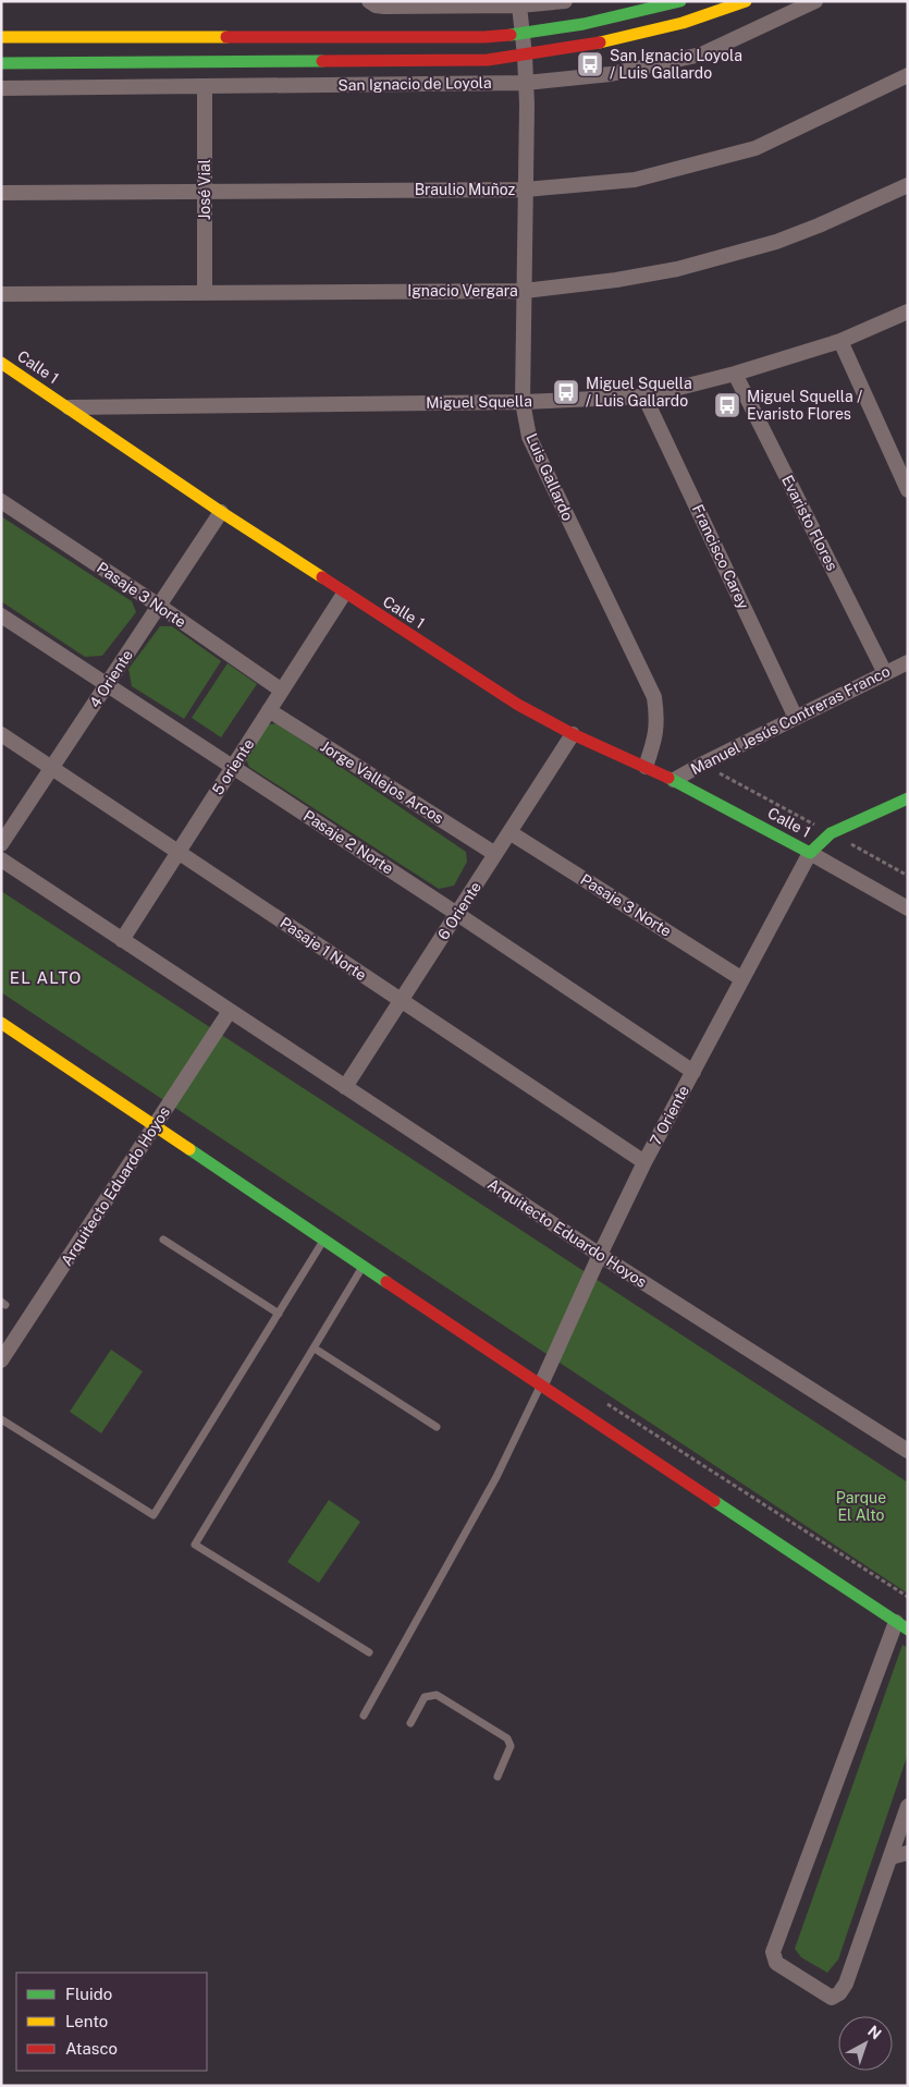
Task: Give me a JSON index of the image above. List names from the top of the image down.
{
  "streets": {
    "street": [
      "San Ignacio de Loyola",
      "José Vial",
      "Braulio Muñoz",
      "Ignacio Vergara",
      "Calle 1",
      "Miguel Squella",
      "Luis Gallardo",
      "Evaristo Flores",
      "Francisco Carey",
      "Pasaje 3 Norte",
      "4 Oriente",
      "Manuel Jesús Contreras Franco",
      "5 oriente",
      "Jorge Vallejos Arcos",
      "Pasaje 2 Norte",
      "6 Oriente",
      "Pasaje 1 Norte",
      "7 Oriente",
      "Arquitecto Eduardo Hoyos"
    ]
  },
  "crossings": [
    ["San Ignacio de Loyola", "José Vial"],
    ["San Ignacio de Loyola", "Luis Gallardo"],
    ["José Vial", "Braulio Muñoz"],
    ["José Vial", "Ignacio Vergara"],
    ["Braulio Muñoz", "Luis Gallardo"],
    ["Ignacio Vergara", "Luis Gallardo"],
    ["Calle 1", "Miguel Squella"],
    ["Calle 1", "Luis Gallardo"],
    ["Calle 1", "4 Oriente"],
    ["Calle 1", "Manuel Jesús Contreras Franco"],
    ["Calle 1", "5 oriente"],
    ["Calle 1", "6 Oriente"],
    ["Calle 1", "7 Oriente"],
    ["Miguel Squella", "Luis Gallardo"],
    ["Miguel Squella", "Evaristo Flores"],
    ["Miguel Squella", "Francisco Carey"],
    ["Evaristo Flores", "Manuel Jesús Contreras Franco"],
    ["Francisco Carey", "Manuel Jesús Contreras Franco"],
    ["Pasaje 3 Norte", "4 Oriente"],
    ["Pasaje 3 Norte", "5 oriente"],
    ["Pasaje 3 Norte", "6 Oriente"],
    ["Pasaje 3 Norte", "7 Oriente"],
    ["4 Oriente", "Pasaje 2 Norte"],
    ["4 Oriente", "Pasaje 1 Norte"],
    ["5 oriente", "Jorge Vallejos Arcos"],
    ["5 oriente", "Pasaje 2 Norte"],
    ["5 oriente", "Pasaje 1 Norte"],
    ["5 oriente", "Arquitecto Eduardo Hoyos"],
    ["Jorge Vallejos Arcos", "6 Oriente"],
    ["Pasaje 2 Norte", "6 Oriente"],
    ["Pasaje 2 Norte", "7 Oriente"],
    ["6 Oriente", "Pasaje 1 Norte"],
    ["6 Oriente", "Arquitecto Eduardo Hoyos"],
    ["Pasaje 1 Norte", "7 Oriente"],
    ["7 Oriente", "Arquitecto Eduardo Hoyos"]
  ],
  "districts": ["EL ALTO"],
  "parks": ["Parque El Alto"],
  "places": {
    "bus stop": ["San Ignacio Loyola / Luis Gallardo", "Miguel Squella / Luis Gallardo", "Miguel Squella / Evaristo Flores"]
  },
  "legend": ["Fluido", "Lento", "Atasco"],
  "north": "top right"
}
